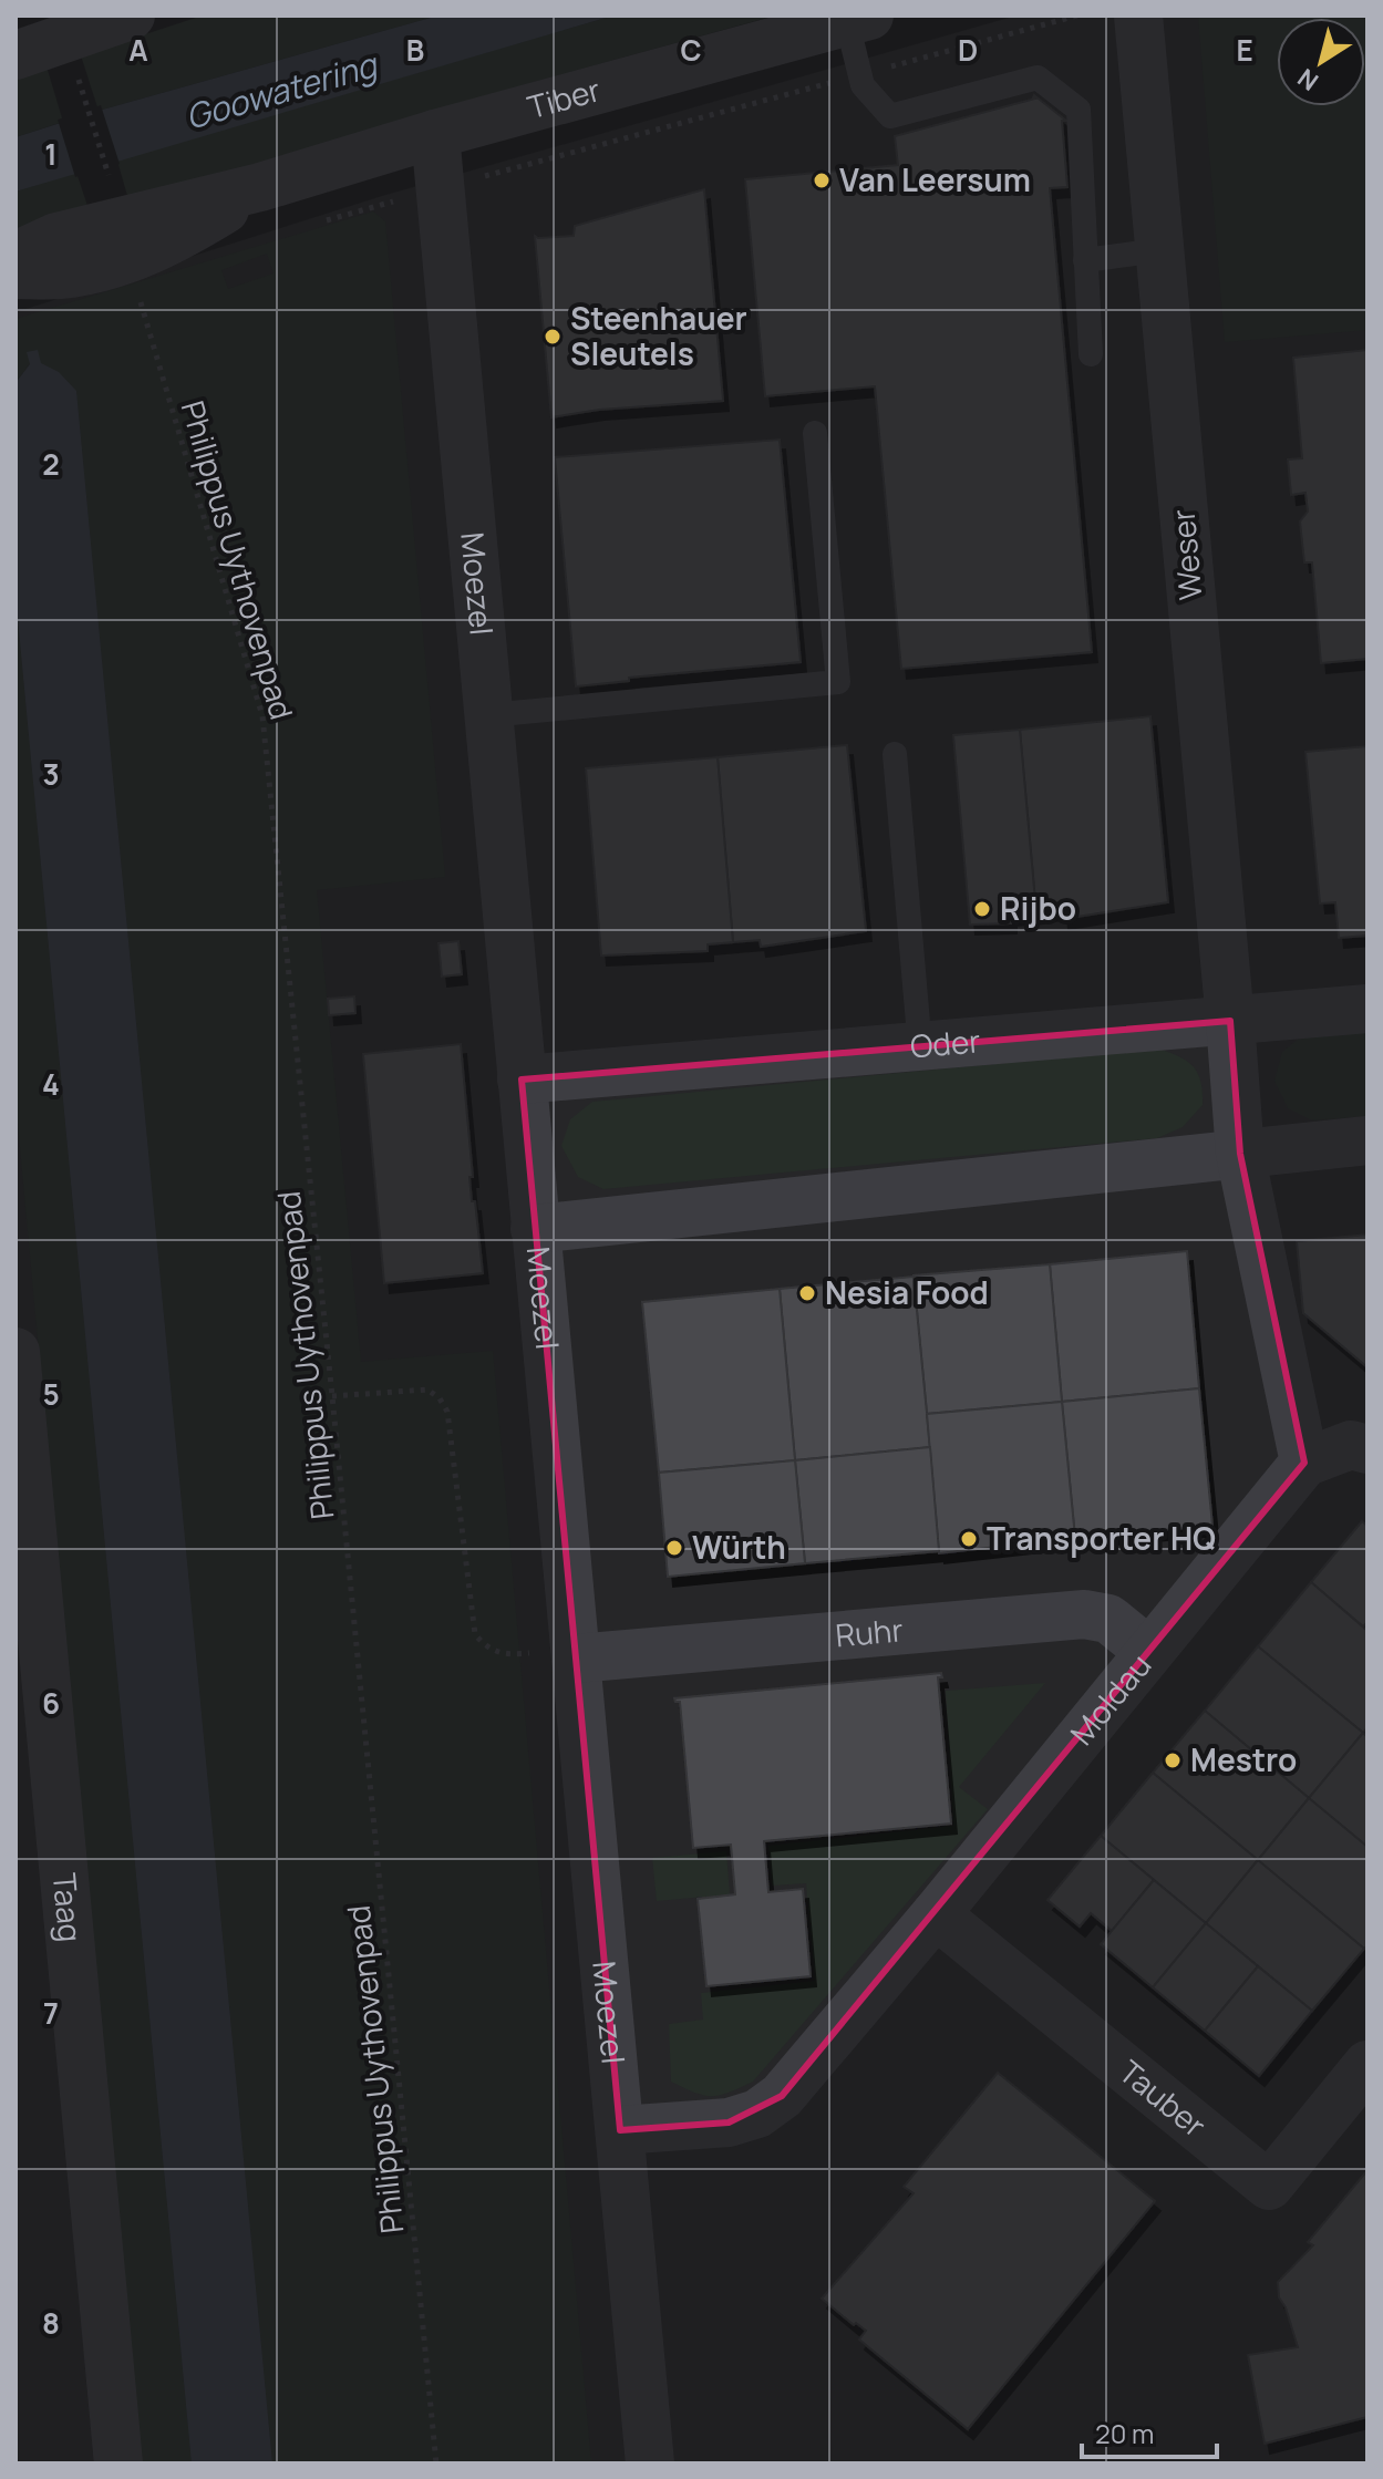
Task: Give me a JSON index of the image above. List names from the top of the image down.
{
  "streets": {
    "street": [
      "Tiber",
      "Weser",
      "Moezel",
      "Oder",
      "Ruhr",
      "Moldau",
      "Taag",
      "Tauber"
    ],
    "path": ["Philippus Uythovenpad"]
  },
  "crossings": [
    ["Tiber", "Philippus Uythovenpad"],
    ["Tiber", "Moezel"],
    ["Weser", "Oder"],
    ["Moezel", "Oder"],
    ["Moezel", "Ruhr"],
    ["Moezel", "Moldau"],
    ["Ruhr", "Moldau"],
    ["Moldau", "Tauber"]
  ],
  "water": ["Goowatering"],
  "places": [
    "Van Leersum",
    "Steenhauer Sleutels",
    "Rijbo",
    "Nesia Food",
    "Transporter HQ",
    "Würth",
    "Mestro"
  ],
  "scale_bar": "20 m",
  "north": "bottom left",
  "grid": {
    "columns": [
      "A",
      "B",
      "C",
      "D",
      "E"
    ],
    "rows": [
      "1",
      "2",
      "3",
      "4",
      "5",
      "6",
      "7",
      "8"
    ]
  }
}
